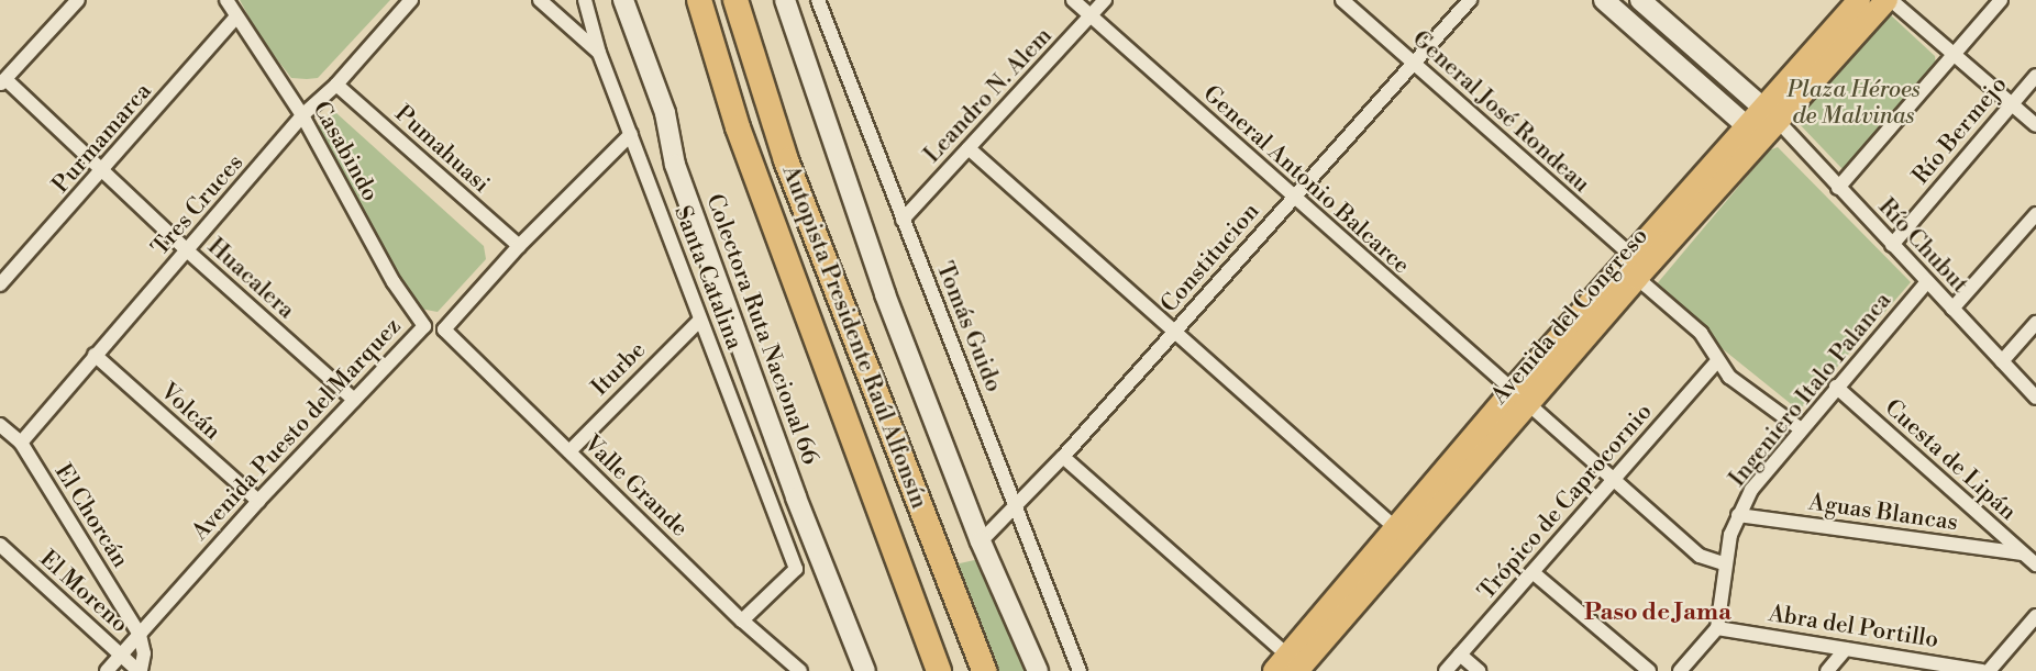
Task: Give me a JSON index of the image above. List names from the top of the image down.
{
  "streets": {
    "highway": ["Autopista Presidente Raúl Alfonsín"],
    "main road": ["Avenida del Congreso"],
    "street": [
      "Leandro N. Alem",
      "General José Rondeau",
      "Río Bermejo",
      "Purmamarca",
      "Pumahuasi",
      "Casabindo",
      "General Antonio Balcarce",
      "Tres Cruces",
      "Río Chubut",
      "Constitucion",
      "Santa Catalina",
      "Huacalera",
      "Tomás Guido",
      "Colectora Ruta Nacional 66",
      "Iturbe",
      "Ingeniero Italo Palanca",
      "Volcán",
      "Avenida Puesto del Marquez",
      "Cuesta de Lipán",
      "Valle Grande",
      "Trópico de Caprocornio",
      "Aguas Blancas",
      "El Chorcán",
      "El Moreno",
      "Abra del Portillo"
    ]
  },
  "crossings": [
    ["Leandro N. Alem", "General Antonio Balcarce"],
    ["Leandro N. Alem", "Tomás Guido"],
    ["General José Rondeau", "Constitucion"],
    ["General José Rondeau", "Avenida del Congreso"],
    ["Río Bermejo", "Río Chubut"],
    ["Purmamarca", "Casabindo"],
    ["Purmamarca", "Huacalera"],
    ["Pumahuasi", "Tres Cruces"],
    ["Casabindo", "Tres Cruces"],
    ["Casabindo", "Avenida Puesto del Marquez"],
    ["General Antonio Balcarce", "Constitucion"],
    ["General Antonio Balcarce", "Avenida del Congreso"],
    ["General Antonio Balcarce", "Ingeniero Italo Palanca"],
    ["General Antonio Balcarce", "Trópico de Caprocornio"],
    ["Tres Cruces", "Huacalera"],
    ["Tres Cruces", "Volcán"],
    ["Tres Cruces", "El Chorcán"],
    ["Río Chubut", "Avenida del Congreso"],
    ["Río Chubut", "Ingeniero Italo Palanca"],
    ["Constitucion", "Tomás Guido"],
    ["Santa Catalina", "Iturbe"],
    ["Santa Catalina", "Valle Grande"],
    ["Huacalera", "Avenida Puesto del Marquez"],
    ["Iturbe", "Valle Grande"],
    ["Ingeniero Italo Palanca", "Cuesta de Lipán"],
    ["Ingeniero Italo Palanca", "Aguas Blancas"],
    ["Ingeniero Italo Palanca", "Abra del Portillo"],
    ["Volcán", "Avenida Puesto del Marquez"],
    ["Avenida Puesto del Marquez", "Valle Grande"],
    ["Avenida Puesto del Marquez", "El Chorcán"],
    ["Avenida Puesto del Marquez", "El Moreno"],
    ["Cuesta de Lipán", "Aguas Blancas"]
  ],
  "districts": ["Paso de Jama"],
  "parks": ["Plaza Héroes de Malvinas"]
}
